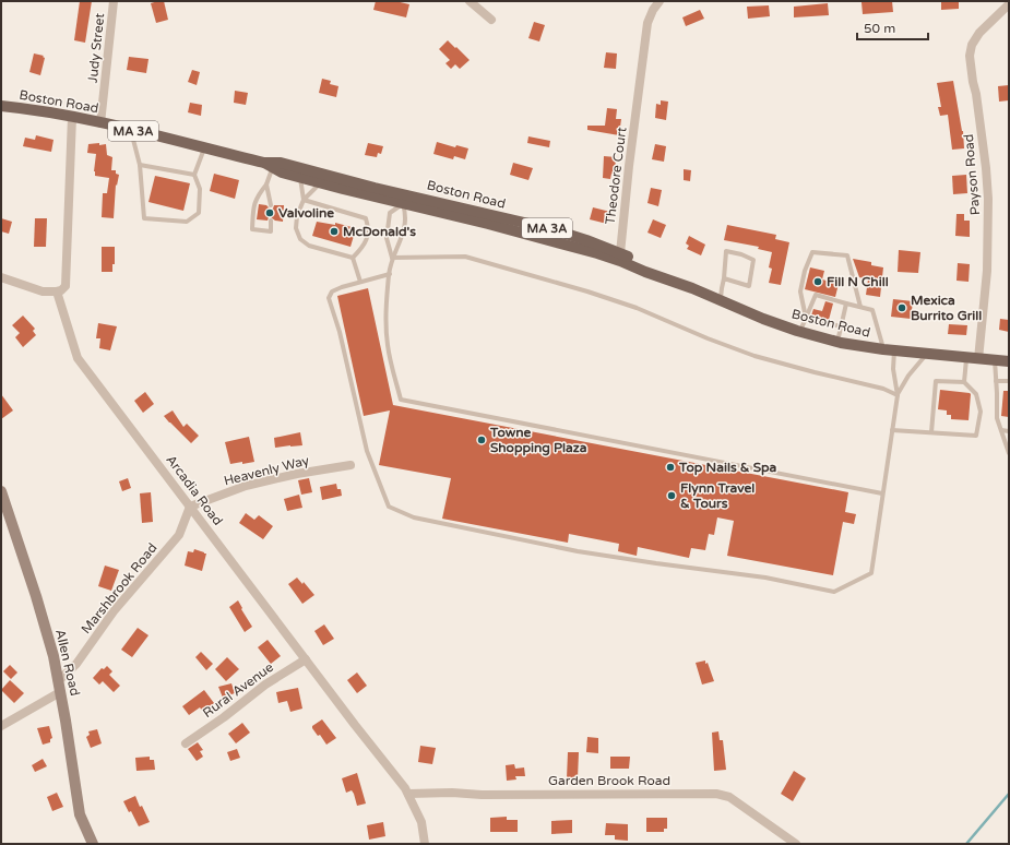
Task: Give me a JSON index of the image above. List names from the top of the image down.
{
  "streets": {
    "main road": ["Boston Road", "MA 3A"],
    "street": [
      "Judy Street",
      "Payson Road",
      "Theodore Court",
      "Heavenly Way",
      "Arcadia Road",
      "Marshbrook Road",
      "Allen Road",
      "Rural Avenue",
      "Garden Brook Road"
    ]
  },
  "crossings": [
    ["Judy Street", "Boston Road"],
    ["Boston Road", "Payson Road"],
    ["Boston Road", "Theodore Court"],
    ["Heavenly Way", "Arcadia Road"],
    ["Heavenly Way", "Marshbrook Road"],
    ["Arcadia Road", "Marshbrook Road"],
    ["Arcadia Road", "Rural Avenue"],
    ["Arcadia Road", "Garden Brook Road"],
    ["Marshbrook Road", "Allen Road"]
  ],
  "places": [
    "Valvoline",
    "McDonald's",
    "Fill N Chill",
    "Mexica Burrito Grill",
    "Towne Shopping Plaza",
    "Top Nails & Spa",
    "Flynn Travel & Tours"
  ],
  "scale_bar": "50 m"
}
